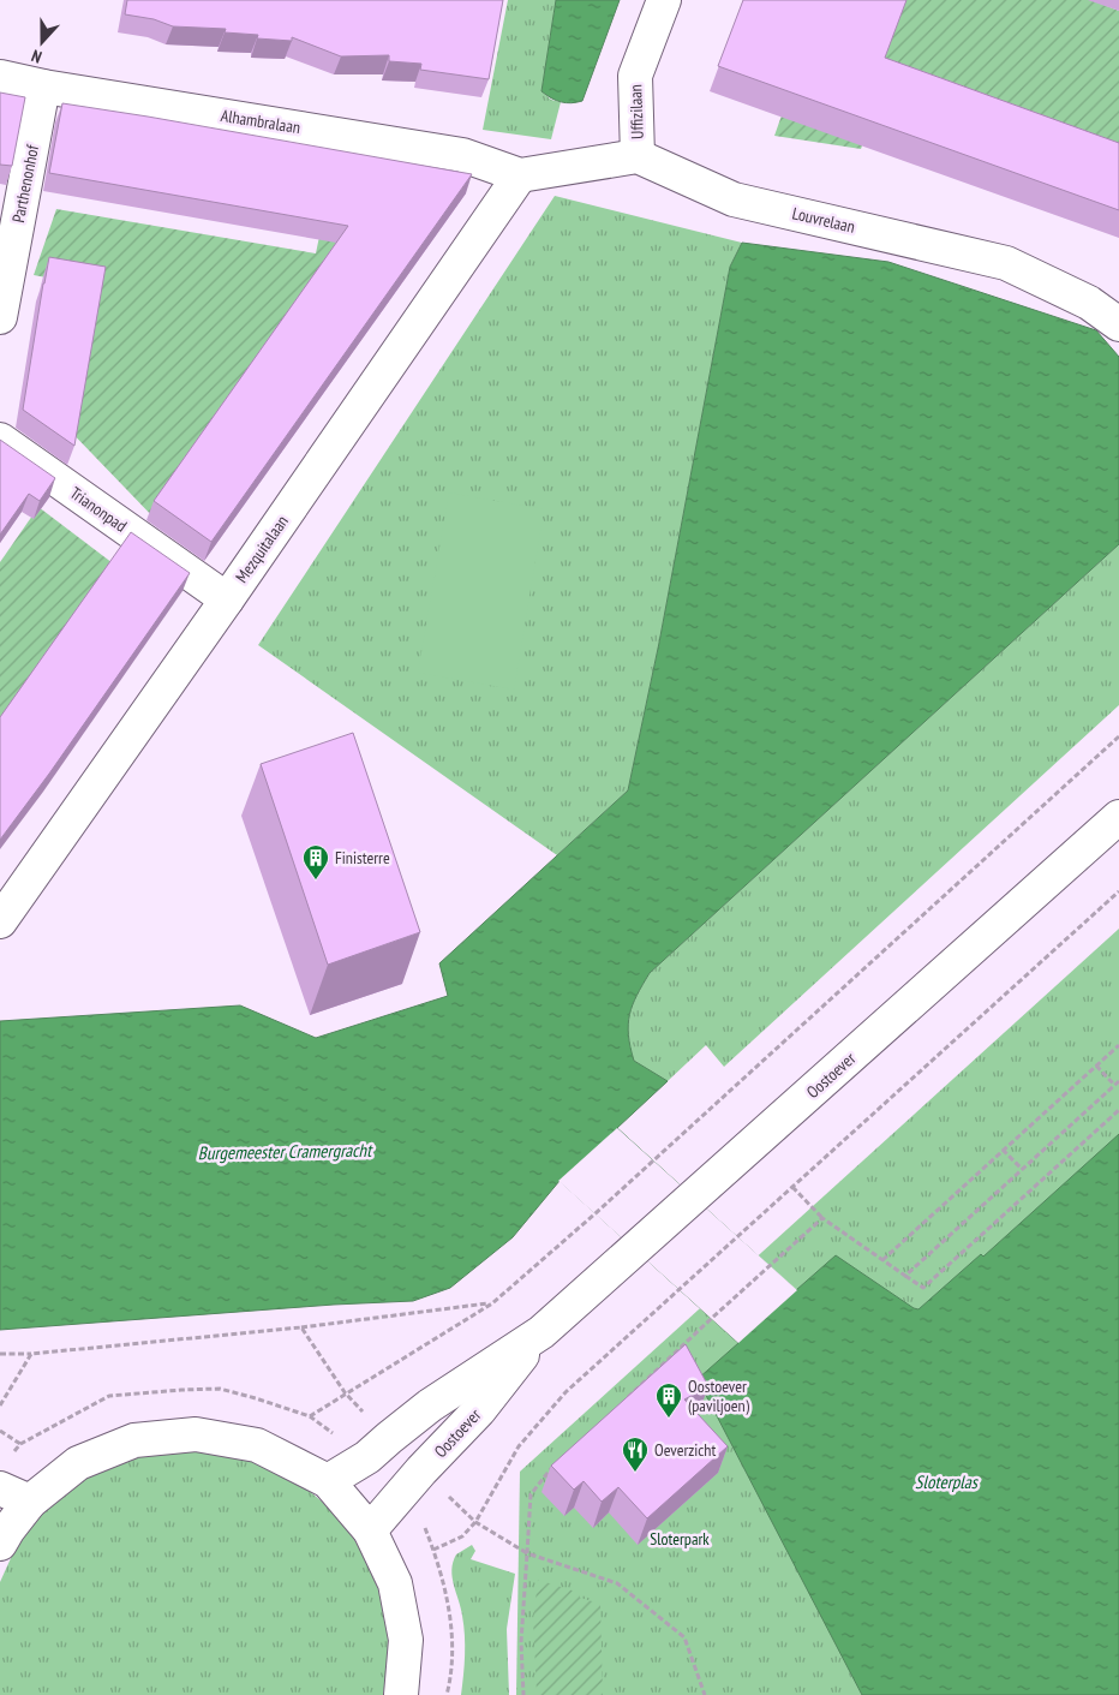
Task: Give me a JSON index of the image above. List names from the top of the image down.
{
  "streets": {
    "street": [
      "Uffizilaan",
      "Alhambralaan",
      "Parthenonhof",
      "Louvrelaan",
      "Trianonpad",
      "Mezquitalaan",
      "Oostoever"
    ]
  },
  "crossings": [
    ["Uffizilaan", "Louvrelaan"],
    ["Alhambralaan", "Parthenonhof"],
    ["Alhambralaan", "Mezquitalaan"],
    ["Trianonpad", "Mezquitalaan"]
  ],
  "water": ["Burgemeester Cramergracht", "Sloterplas"],
  "parks": ["Sloterpark"],
  "places": {
    "building": ["Finisterre", "Oostoever (paviljoen)"],
    "restaurant": ["Oeverzicht"]
  },
  "north": "bottom"
}
